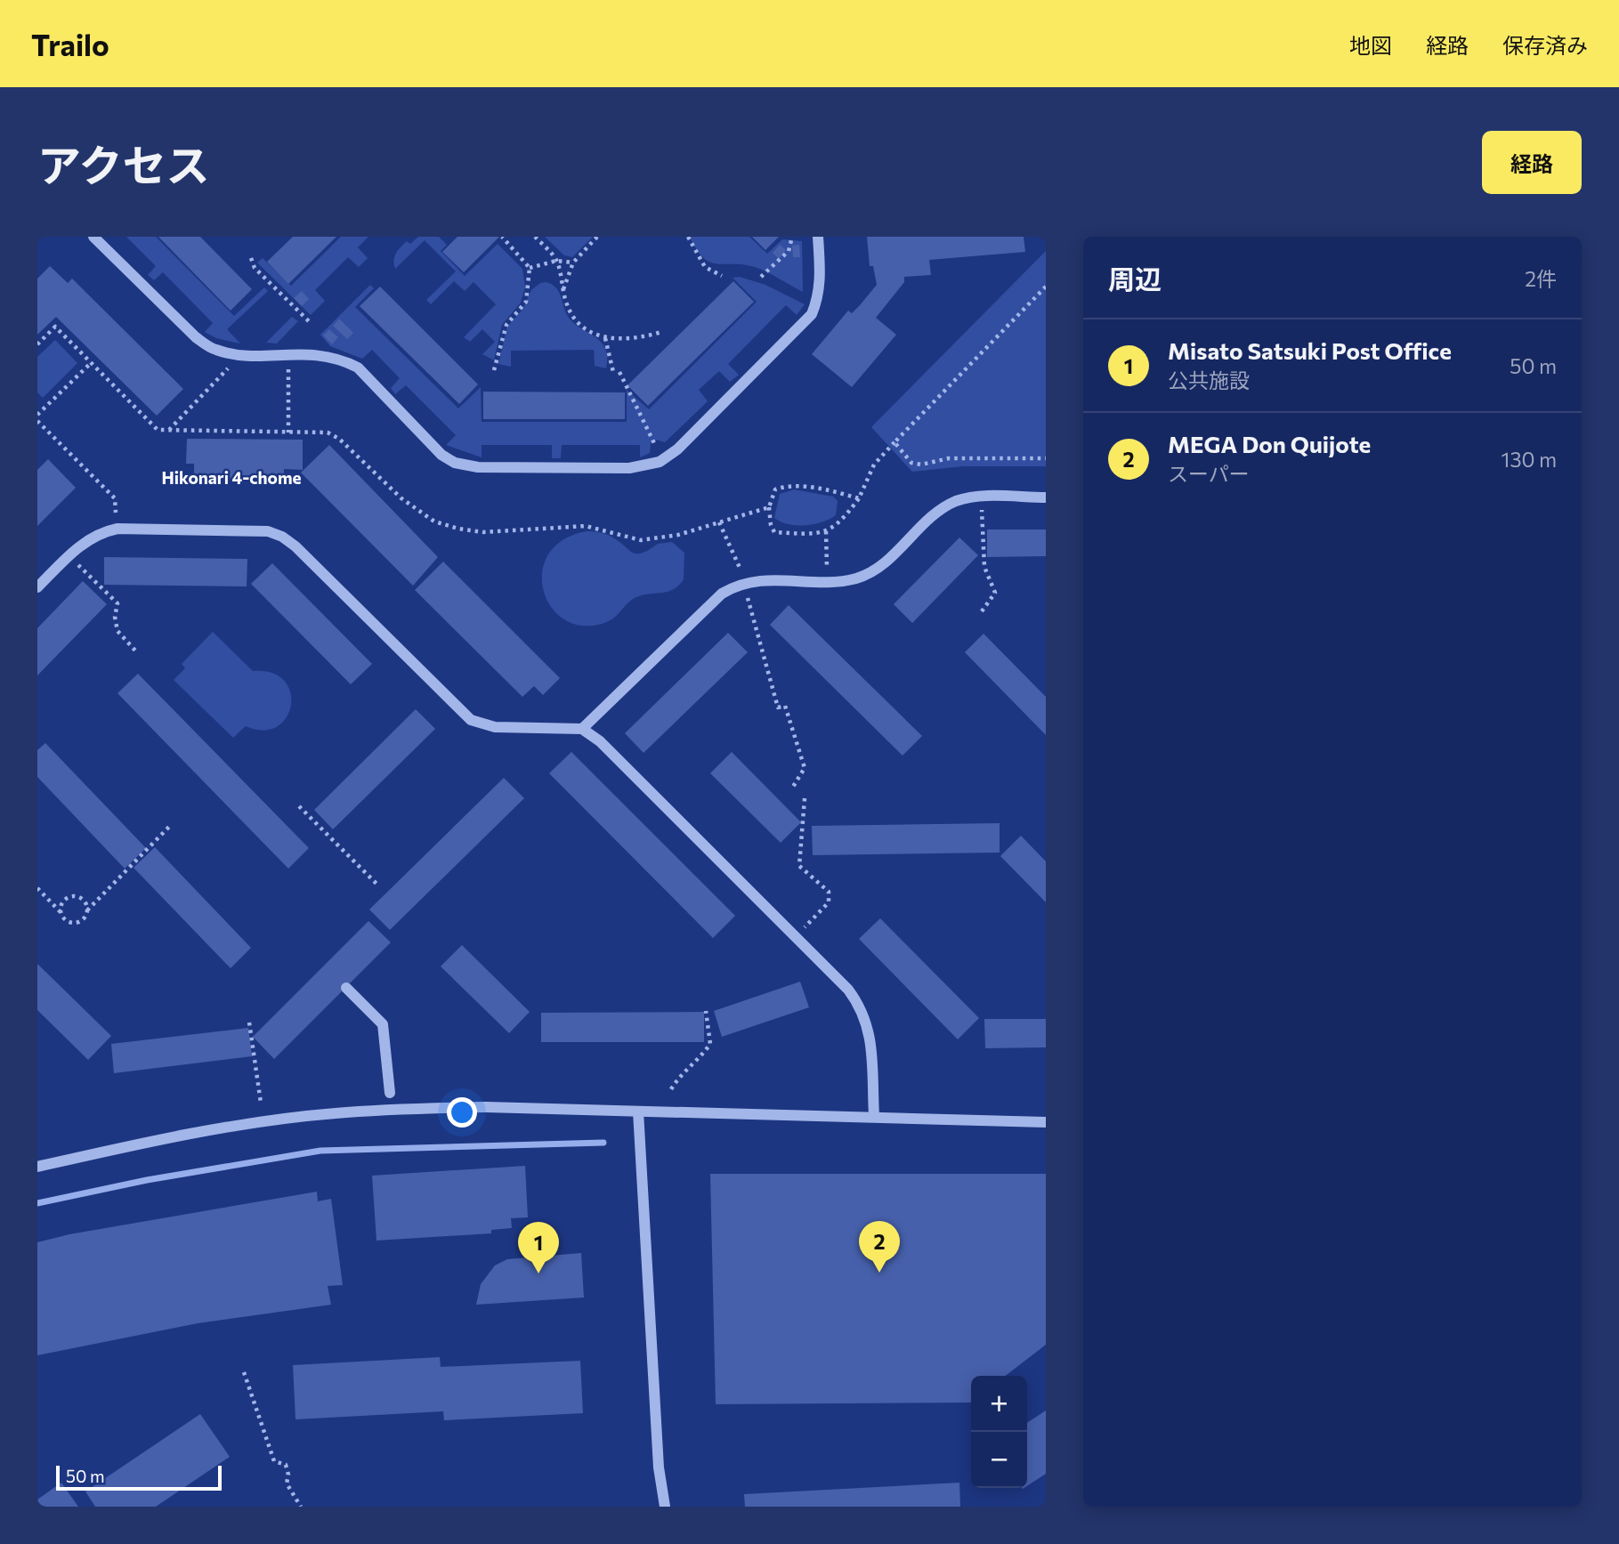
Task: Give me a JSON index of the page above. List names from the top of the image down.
{
  "districts": ["Hikonari 4-chome"],
  "scale_bar": "50 m",
  "page": {
    "header": "Trailo",
    "nav": ["地図", "経路", "保存済み"],
    "title": "アクセス",
    "buttons": "経路",
    "heading": ["周辺", "2件"],
    "list": [
      {
        "mark": "1",
        "name": "Misato Satsuki Post Office",
        "note": "公共施設",
        "value": "50 m"
      },
      {
        "mark": "2",
        "name": "MEGA Don Quijote",
        "note": "スーパー",
        "value": "130 m"
      }
    ],
    "pins": ["2", "1"],
    "map_buttons": ["+", "−"],
    "scale": "50 m"
  }
}
